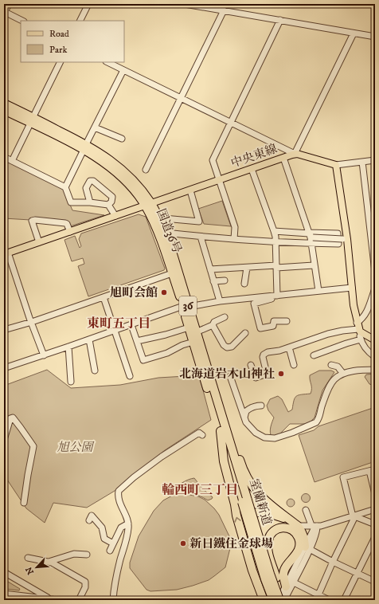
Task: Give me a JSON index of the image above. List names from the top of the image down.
{
  "streets": {
    "highway": ["国道36号", "36", "室蘭新道"],
    "main road": ["中央東線"]
  },
  "crossings": [
    ["中央東線", "国道36号"],
    ["国道36号", "室蘭新道"]
  ],
  "districts": ["東町五丁目", "輪西町三丁目"],
  "parks": ["旭公園"],
  "places": ["旭町会館", "北海道岩木山神社", "新日鐵住金球場"],
  "legend": ["Road", "Park"],
  "north": "bottom left"
}
